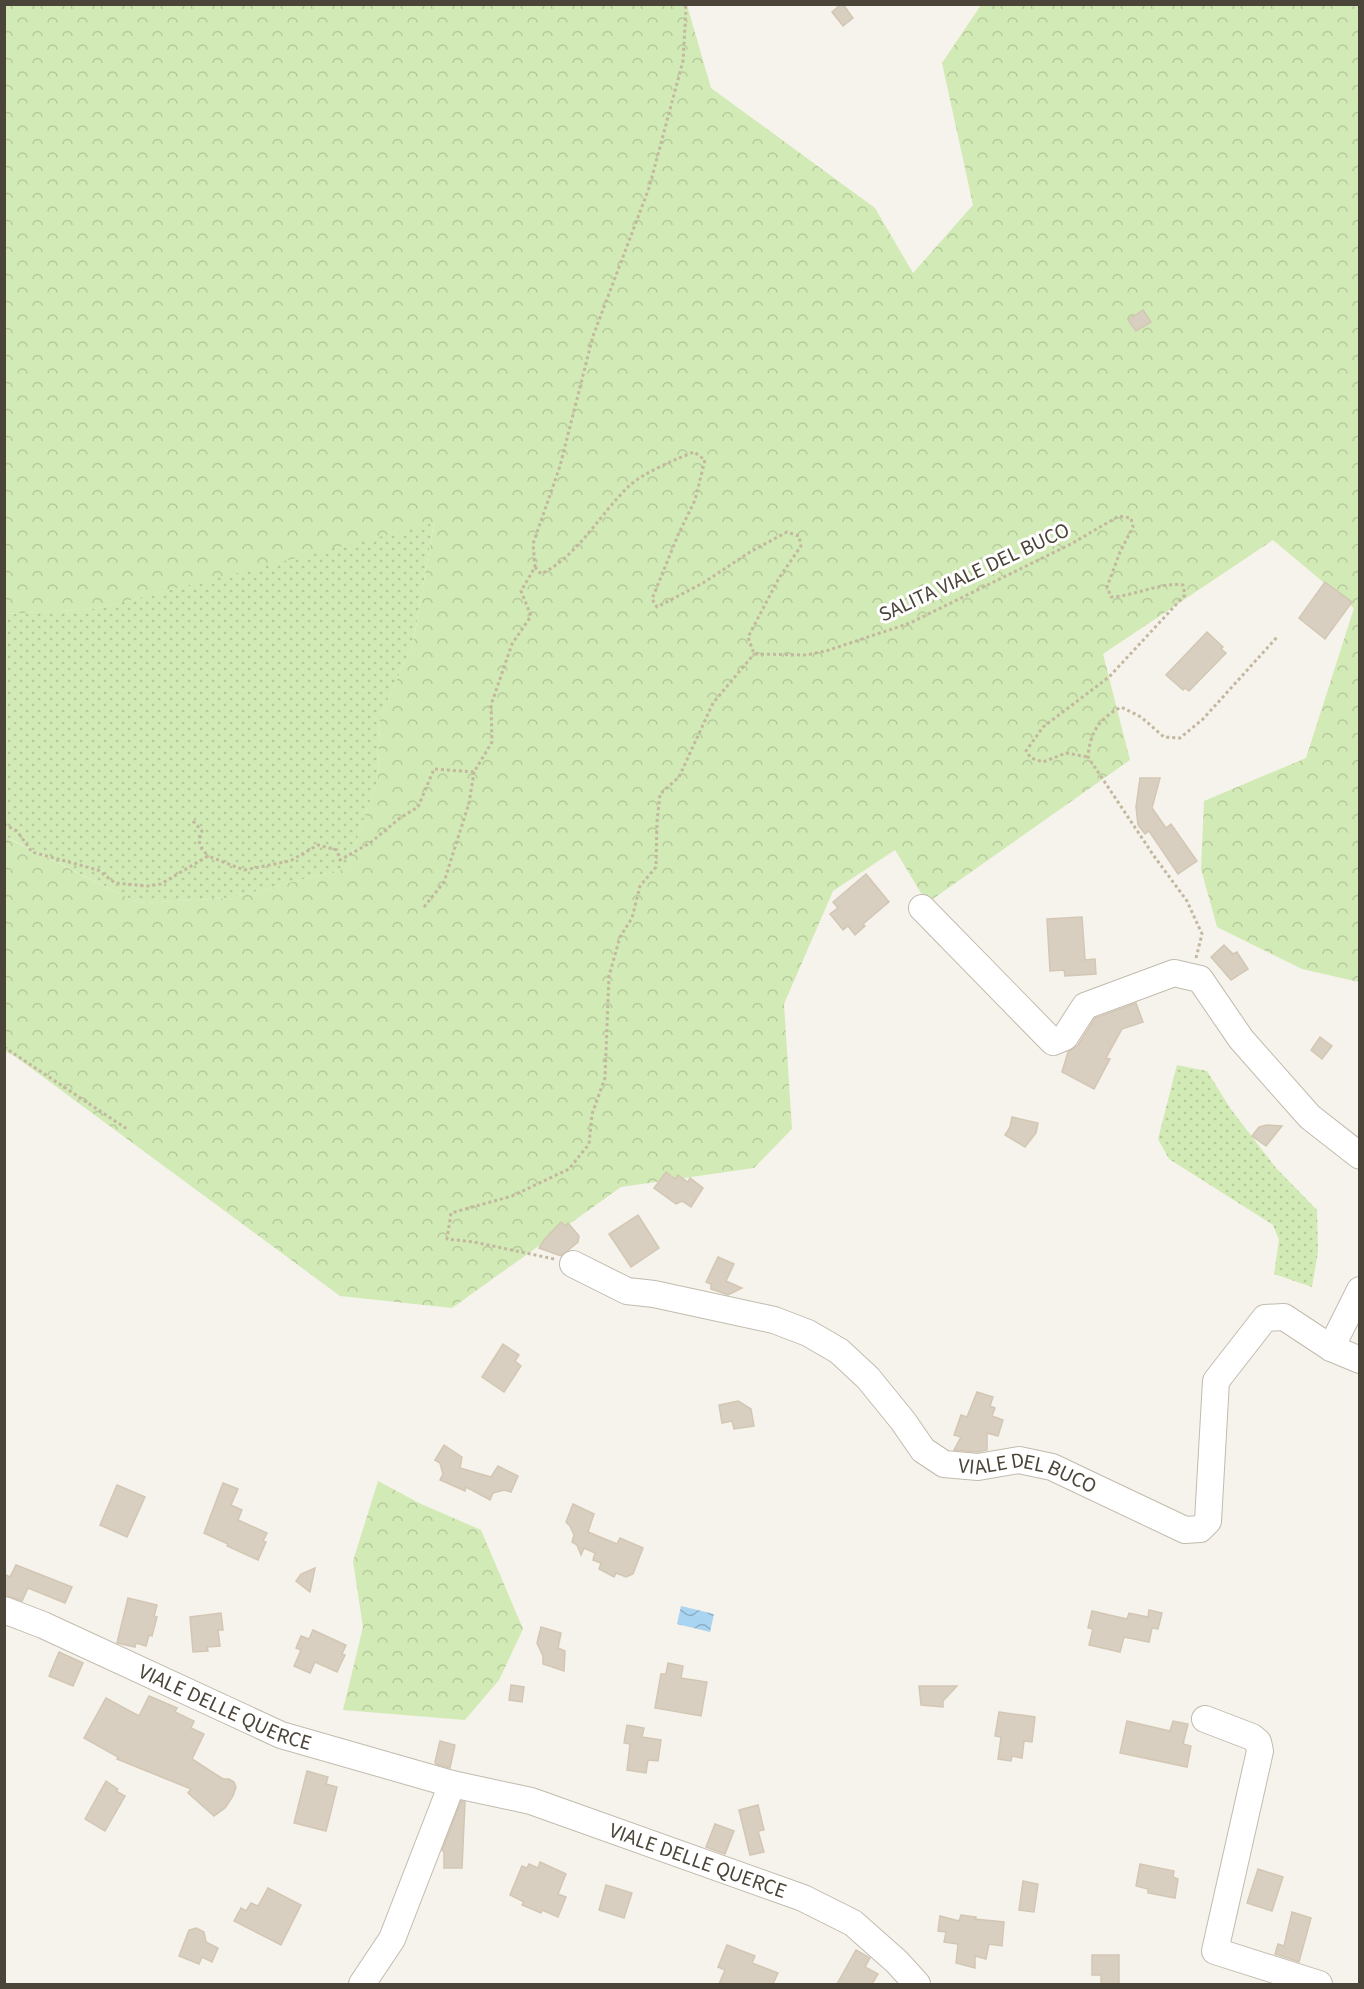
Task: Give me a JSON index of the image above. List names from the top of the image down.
{
  "streets": {
    "street": ["VIALE DEL BUCO", "VIALE DELLE QUERCE"],
    "path": ["SALITA VIALE DEL BUCO"]
  }
}
